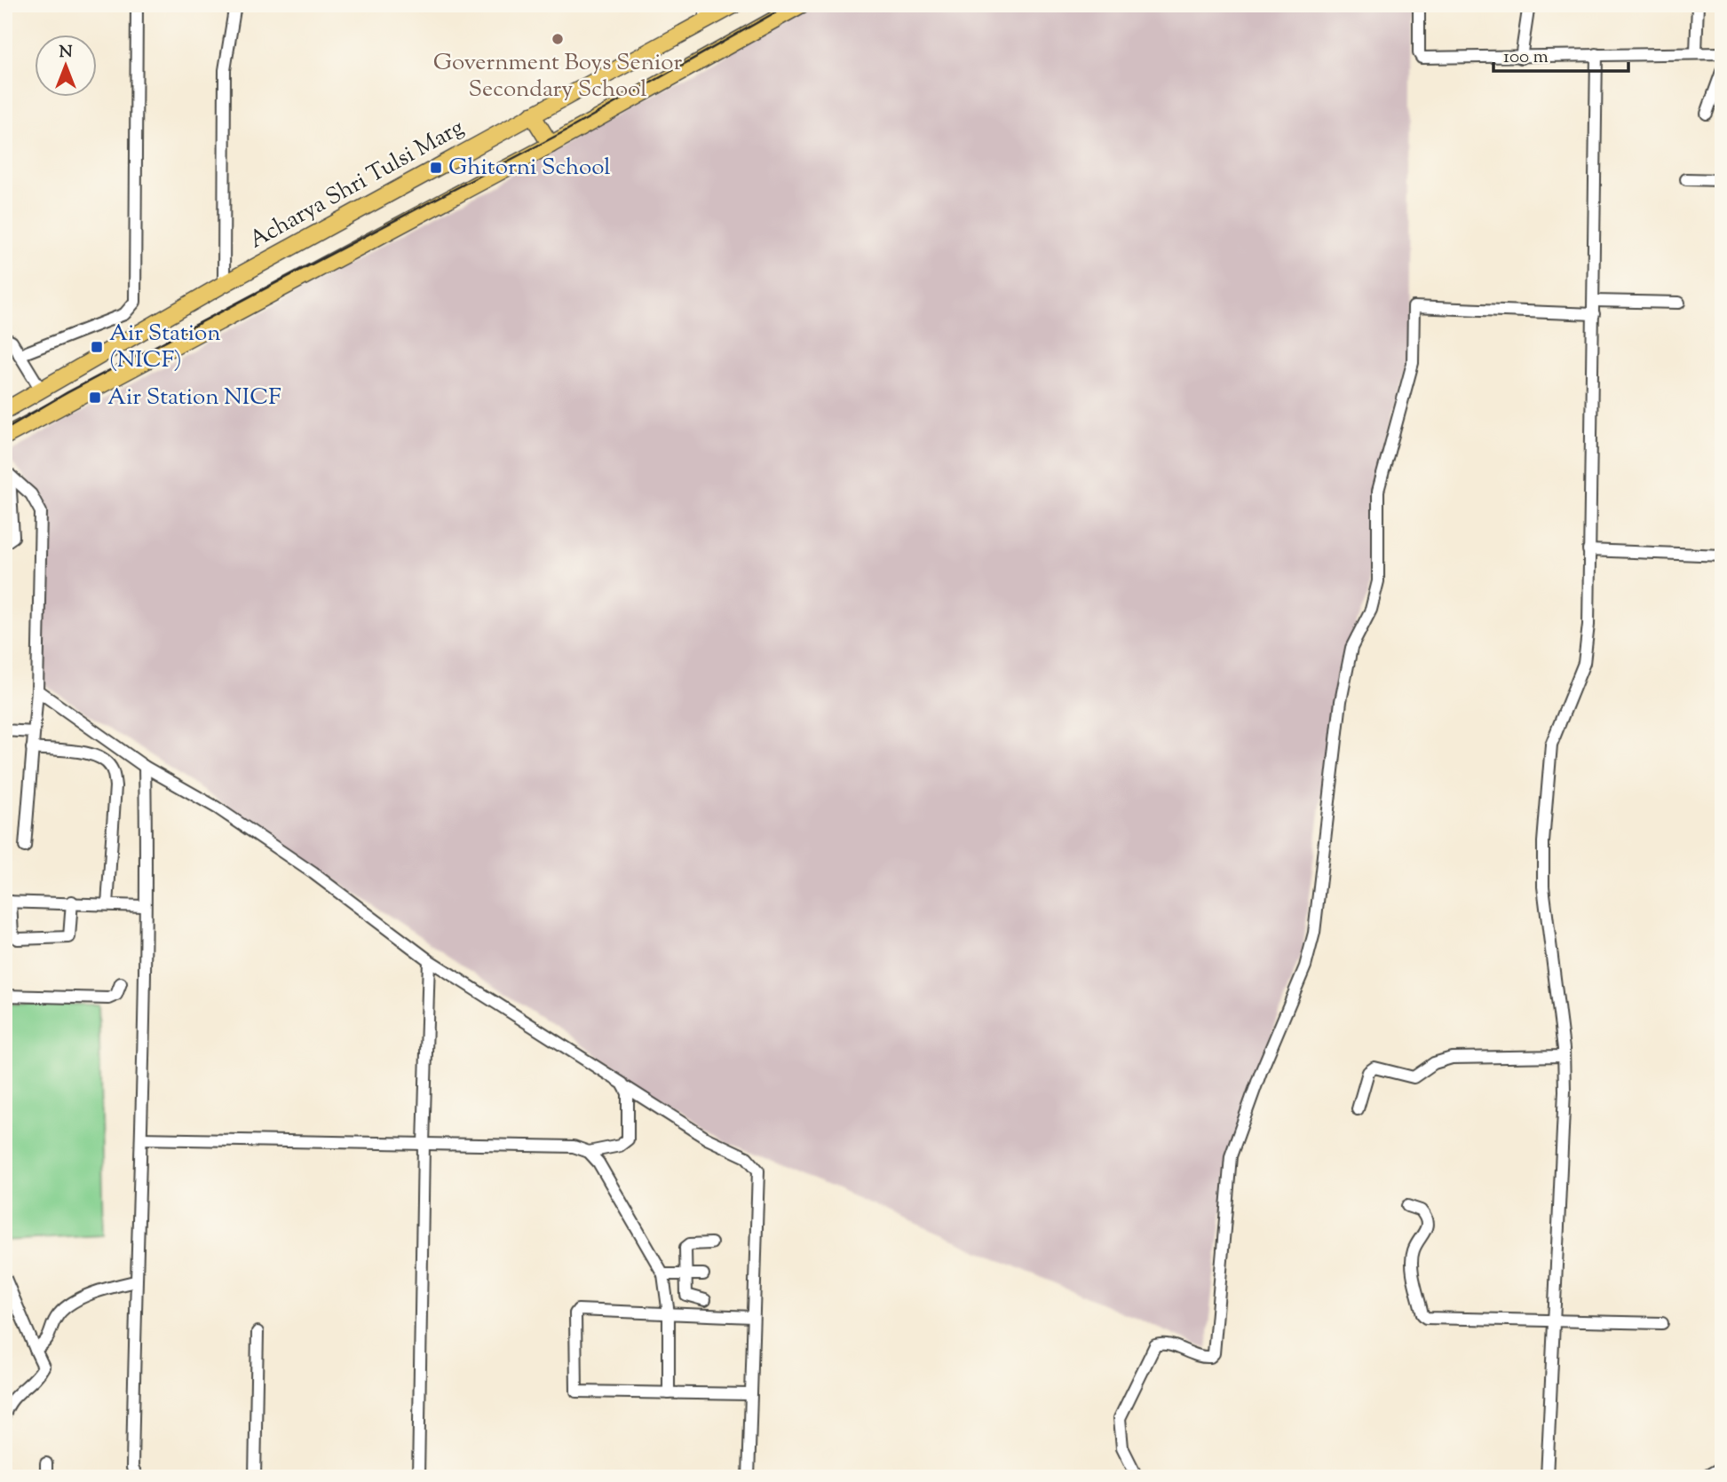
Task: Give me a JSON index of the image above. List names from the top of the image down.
{
  "streets": {
    "highway": ["Acharya Shri Tulsi Marg"]
  },
  "places": {
    "other": ["Government Boys Senior Secondary School"],
    "transit": ["Ghitorni School", "Air Station (NICF)", "Air Station NICF"]
  },
  "scale_bar": "100 m",
  "north": "top"
}
